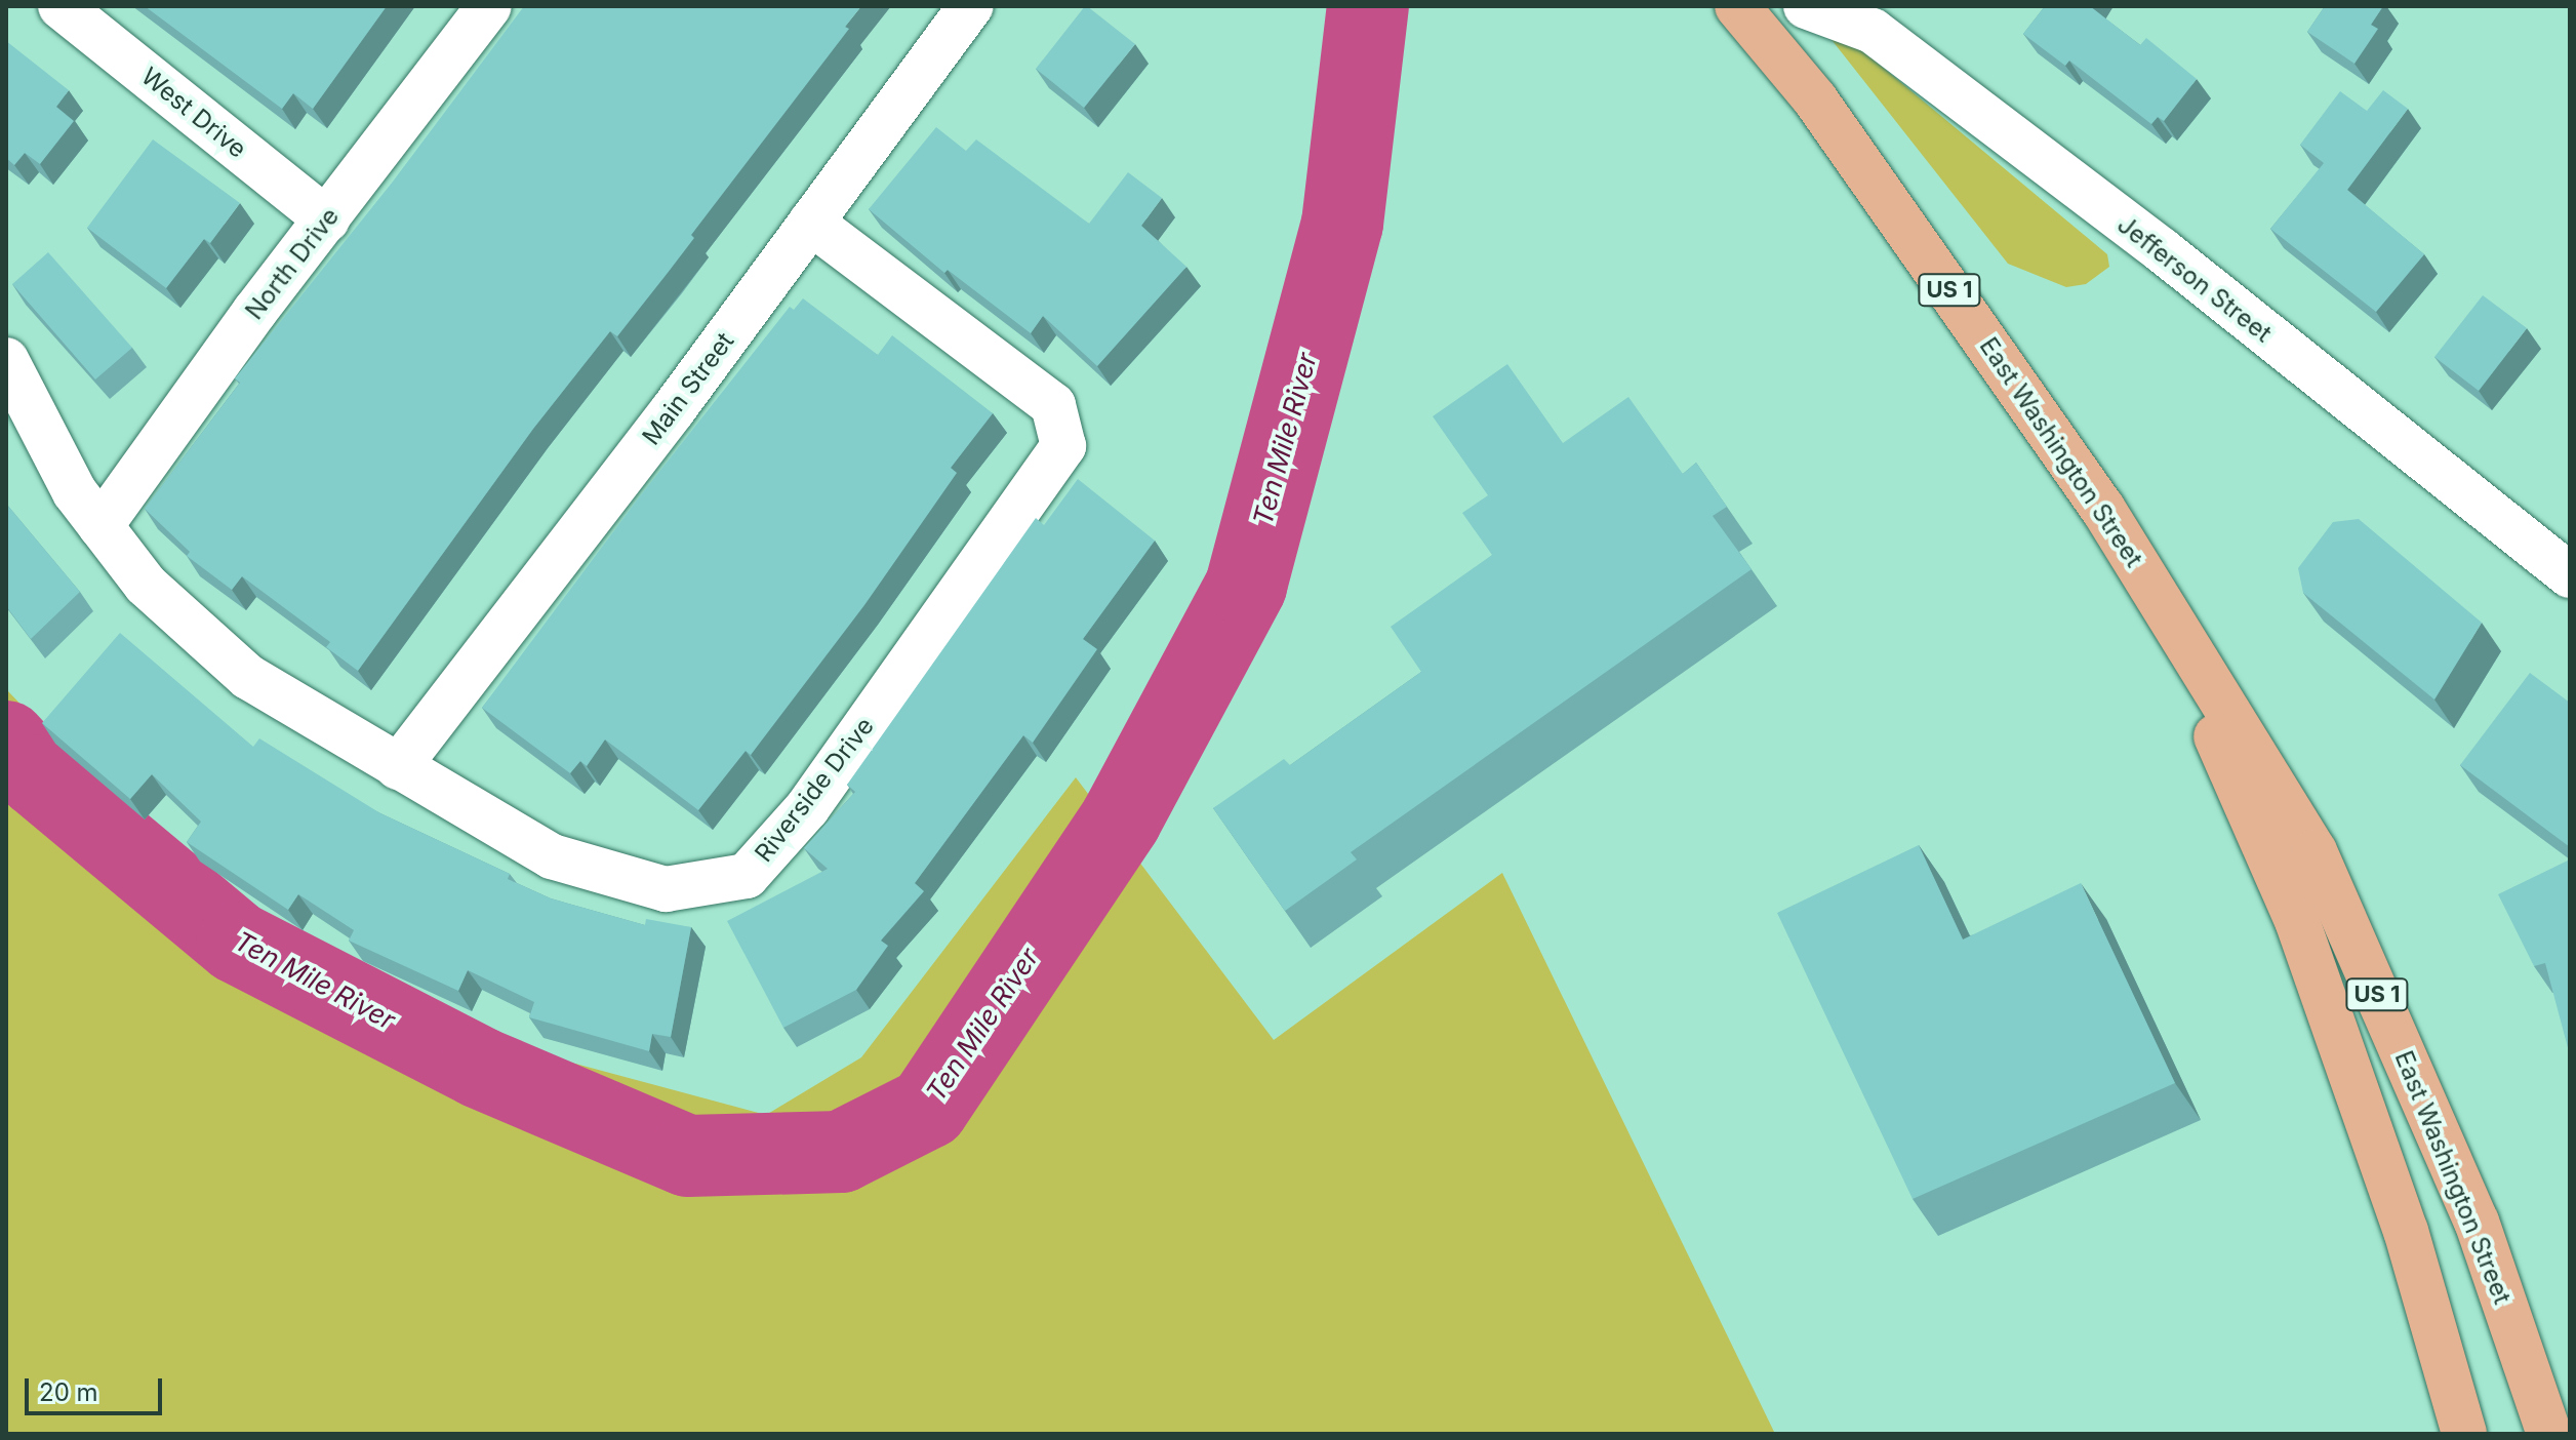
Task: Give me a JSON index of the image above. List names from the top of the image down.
{
  "streets": {
    "main road": ["US 1", "East Washington Street"],
    "street": [
      "West Drive",
      "North Drive",
      "Jefferson Street",
      "Main Street",
      "Riverside Drive"
    ]
  },
  "crossings": [
    ["West Drive", "North Drive"],
    ["North Drive", "Riverside Drive"],
    ["Main Street", "Riverside Drive"]
  ],
  "water": ["Ten Mile River"],
  "scale_bar": "20 m"
}
